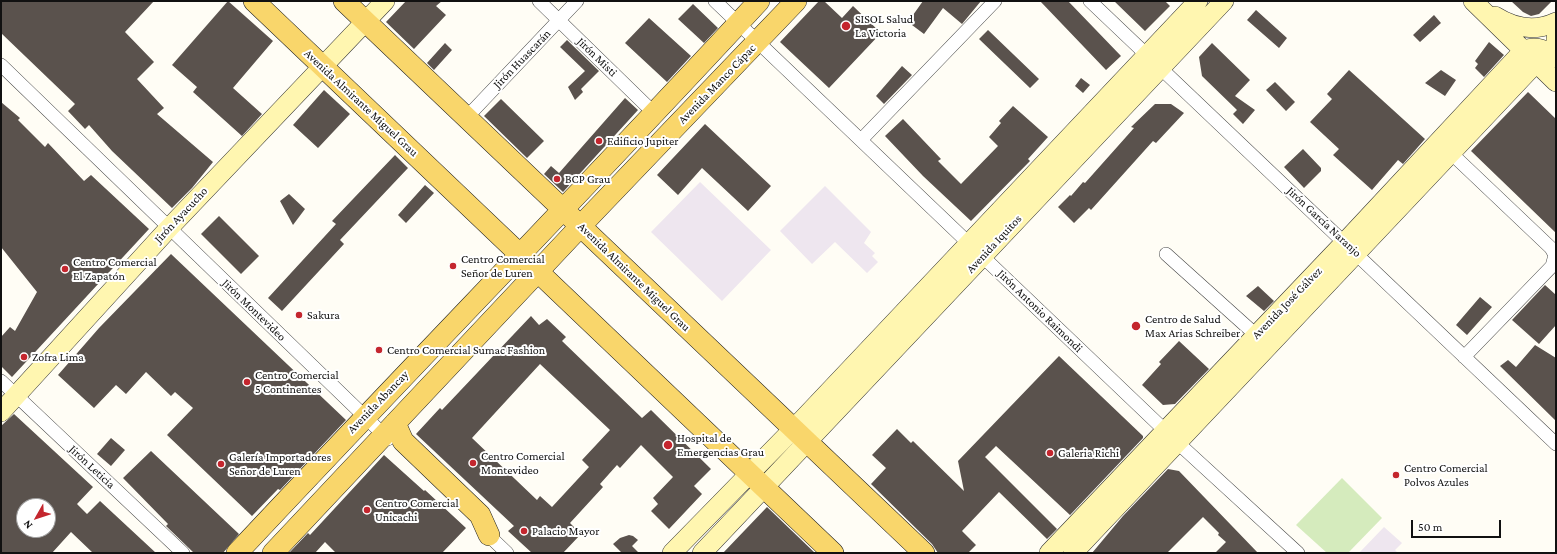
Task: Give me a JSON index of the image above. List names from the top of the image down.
{
  "streets": {
    "main road": ["Avenida Manco Cápac", "Avenida Almirante Miguel Grau", "Avenida Abancay"],
    "street": [
      "Jirón Misti",
      "Jirón Huascarán",
      "Jirón Ayacucho",
      "Jirón García Naranjo",
      "Avenida Iquitos",
      "Avenida José Gálvez",
      "Jirón Montevideo",
      "Jirón Antonio Raimondi",
      "Jirón Leticia"
    ]
  },
  "crossings": [
    ["Jirón Misti", "Jirón Huascarán"],
    ["Jirón Misti", "Avenida Manco Cápac"],
    ["Jirón Huascarán", "Avenida Almirante Miguel Grau"],
    ["Avenida Manco Cápac", "Avenida Almirante Miguel Grau"],
    ["Avenida Manco Cápac", "Jirón Antonio Raimondi"],
    ["Avenida Manco Cápac", "Avenida Abancay"],
    ["Avenida Almirante Miguel Grau", "Jirón Ayacucho"],
    ["Avenida Almirante Miguel Grau", "Avenida Iquitos"],
    ["Avenida Almirante Miguel Grau", "Avenida Abancay"],
    ["Jirón Ayacucho", "Jirón Montevideo"],
    ["Jirón Ayacucho", "Jirón Leticia"],
    ["Jirón García Naranjo", "Avenida Iquitos"],
    ["Jirón García Naranjo", "Avenida José Gálvez"],
    ["Avenida Iquitos", "Jirón Antonio Raimondi"],
    ["Avenida José Gálvez", "Jirón Antonio Raimondi"],
    ["Jirón Montevideo", "Avenida Abancay"]
  ],
  "places": [
    "SISOL Salud La Victoria",
    "Edificio Jupiter",
    "BCP Grau",
    "Centro Comercial Señor de Luren",
    "Centro Comercial El Zapatón",
    "Sakura",
    "Centro de Salud Max Arias Schreiber",
    "Centro Comercial Sumac Fashion",
    "Zofra Lima",
    "Centro Comercial 5 Continentes",
    "Hospital de Emergencias Grau",
    "Galeria Richi",
    "Centro Comercial Montevideo",
    "Galería Importadores Señor de Luren",
    "Centro Comercial Polvos Azules",
    "Centro Comercial Unicachi",
    "Palacio Mayor"
  ],
  "scale_bar": "50 m",
  "north": "bottom left"
}
